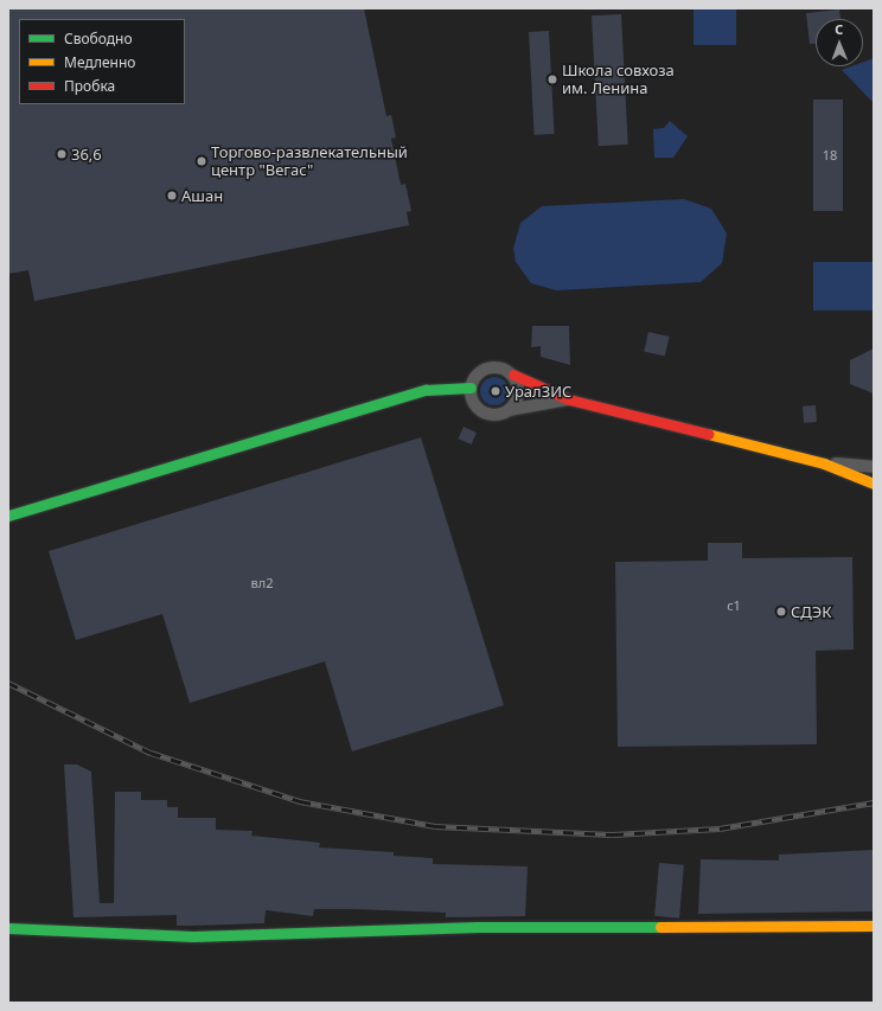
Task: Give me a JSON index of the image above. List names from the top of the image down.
{
  "places": [
    "Школа совхоза им. Ленина",
    "36,6",
    "Торгово-развлекательный центр \"Вегас\"",
    "Ашан",
    "УралЗИС",
    "СДЭК"
  ],
  "house_numbers": ["18", "вл2", "с1"],
  "legend": ["Свободно", "Медленно", "Пробка"],
  "north": "top"
}
